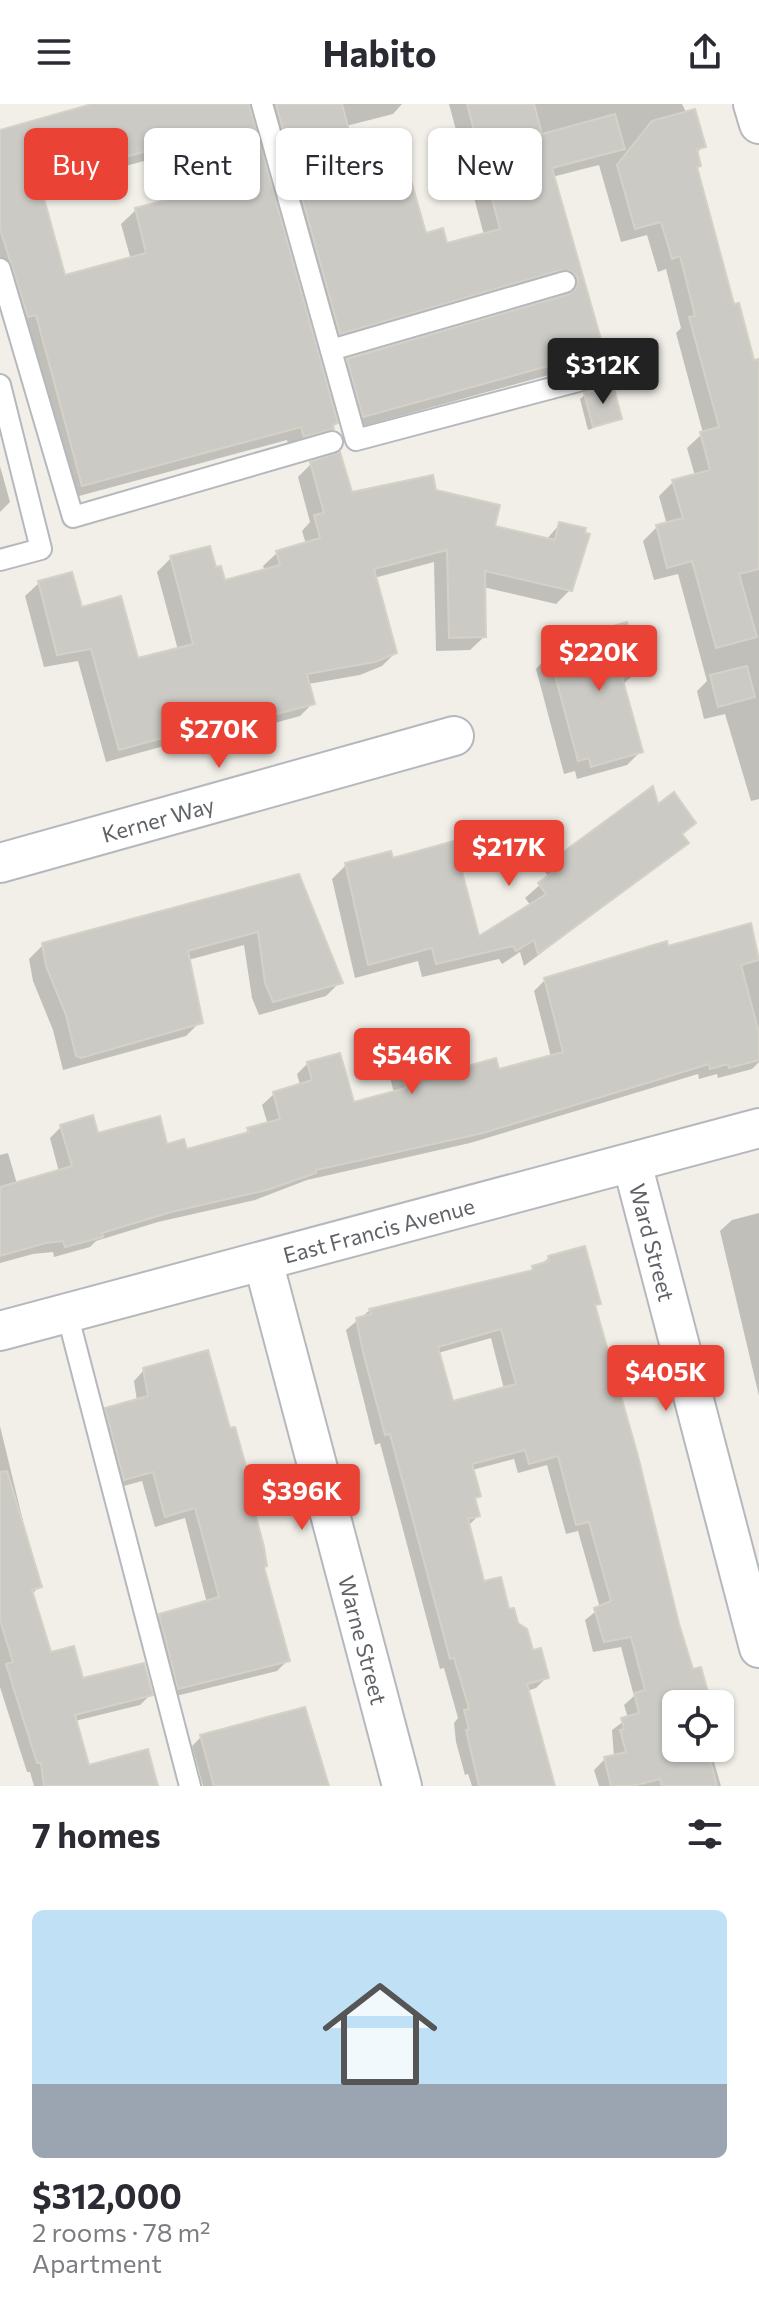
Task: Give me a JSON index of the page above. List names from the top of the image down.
{
  "streets": {
    "street": [
      "Kerner Way",
      "East Francis Avenue",
      "Ward Street",
      "Warne Street"
    ]
  },
  "crossings": [
    ["East Francis Avenue", "Ward Street"],
    ["East Francis Avenue", "Warne Street"]
  ],
  "page": {
    "header": "Habito",
    "chip": [
      "Buy",
      "Rent",
      "Filters",
      "New"
    ],
    "price": [
      "$312K",
      "$220K",
      "$270K",
      "$217K",
      "$546K",
      "$405K",
      "$396K"
    ],
    "heading": "7 homes",
    "list": [
      {
        "name": "$312,000",
        "note": "2 rooms · 78 m² · Apartment"
      }
    ]
  }
}
